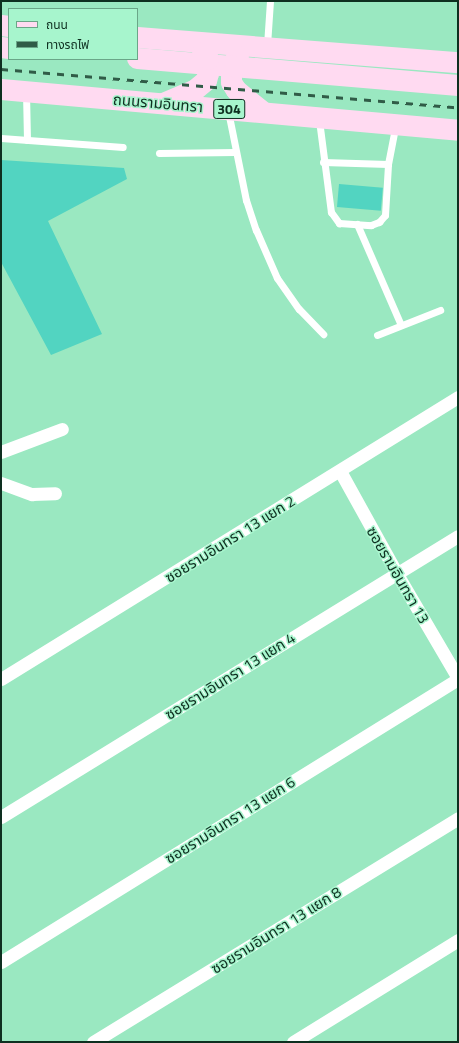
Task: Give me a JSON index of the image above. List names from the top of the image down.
{
  "streets": {
    "main road": ["ถนนรามอินทรา", "304"],
    "street": [
      "ซอยรามอินทรา 13 แยก 2",
      "ซอยรามอินทรา 13",
      "ซอยรามอินทรา 13 แยก 4",
      "ซอยรามอินทรา 13 แยก 6",
      "ซอยรามอินทรา 13 แยก 8"
    ]
  },
  "crossings": [
    ["ซอยรามอินทรา 13 แยก 2", "ซอยรามอินทรา 13"],
    ["ซอยรามอินทรา 13", "ซอยรามอินทรา 13 แยก 4"],
    ["ซอยรามอินทรา 13", "ซอยรามอินทรา 13 แยก 6"]
  ],
  "legend": ["ถนน", "ทางรถไฟ"]
}
